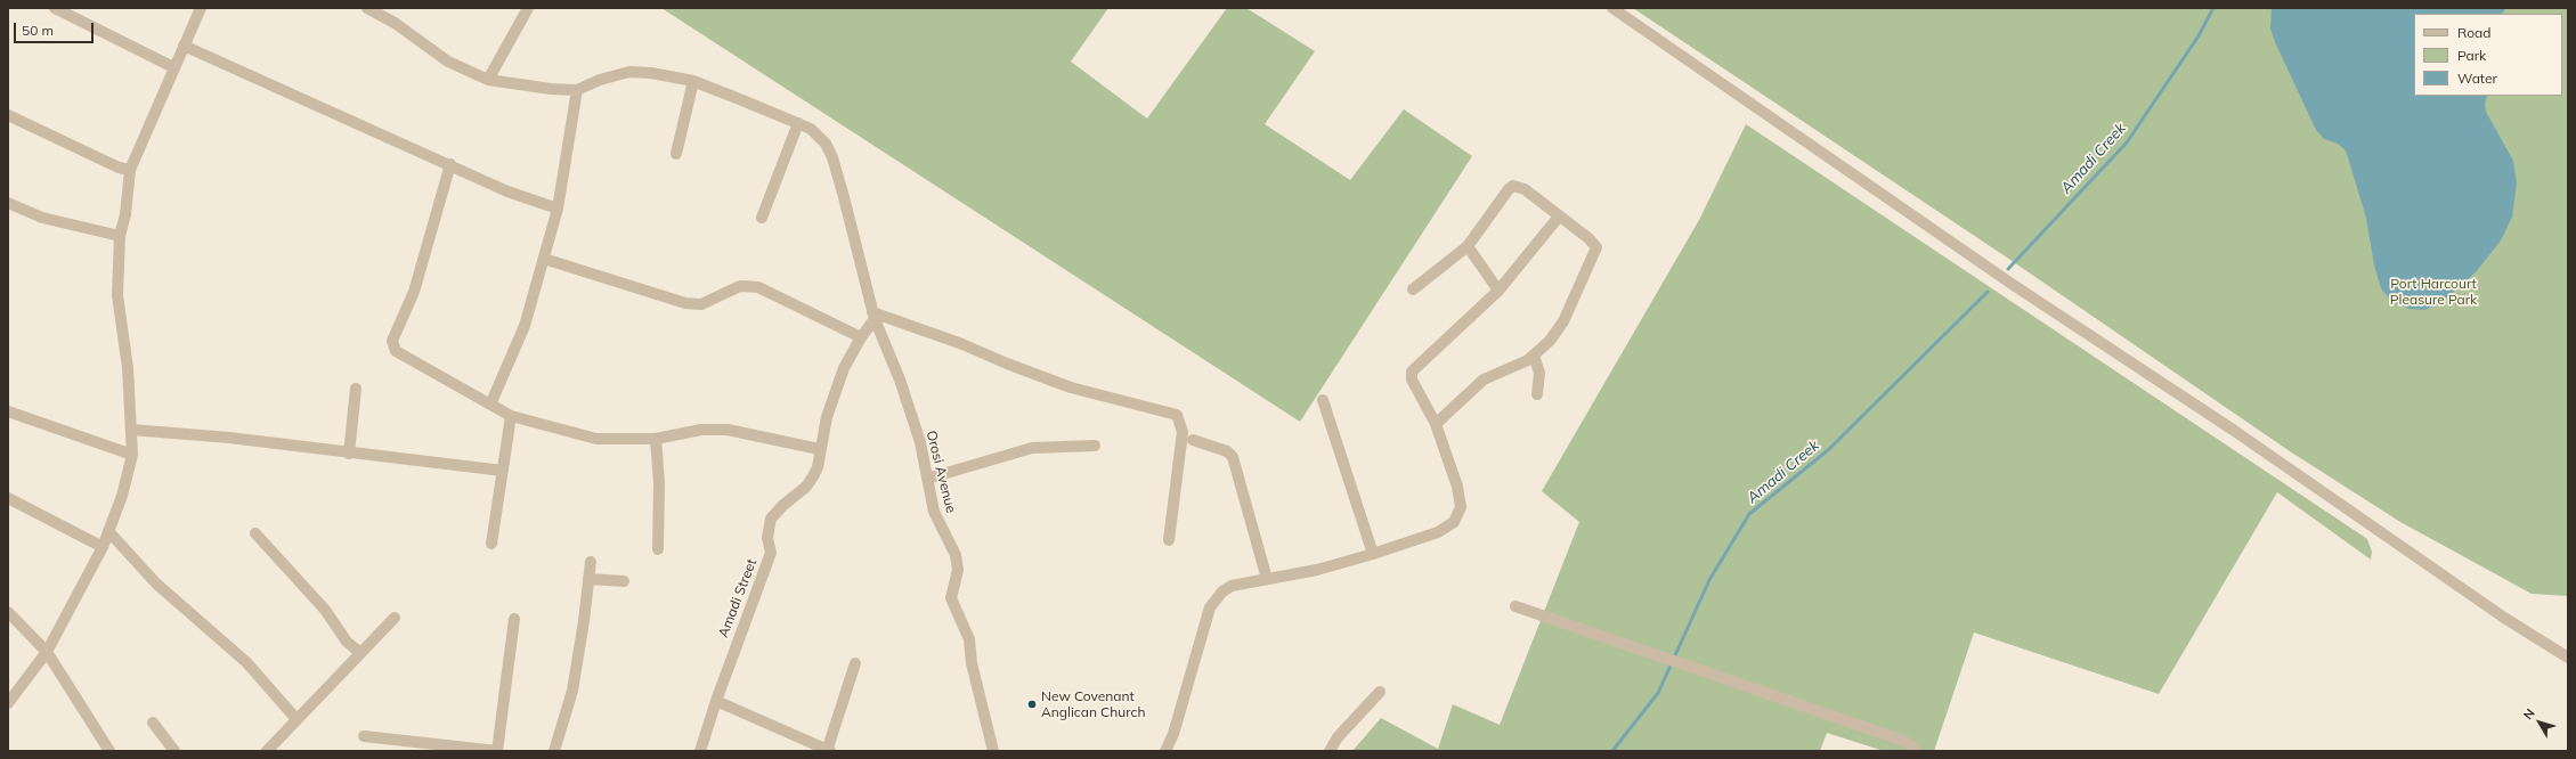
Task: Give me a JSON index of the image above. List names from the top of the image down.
{
  "streets": {
    "street": ["Orosi Avenue", "Amadi Street"]
  },
  "crossings": [
    ["Orosi Avenue", "Amadi Street"]
  ],
  "water": ["Amadi Creek"],
  "parks": ["Port Harcourt Pleasure Park"],
  "places": ["New Covenant Anglican Church"],
  "legend": ["Road", "Park", "Water"],
  "scale_bar": "50 m",
  "north": "top left"
}
